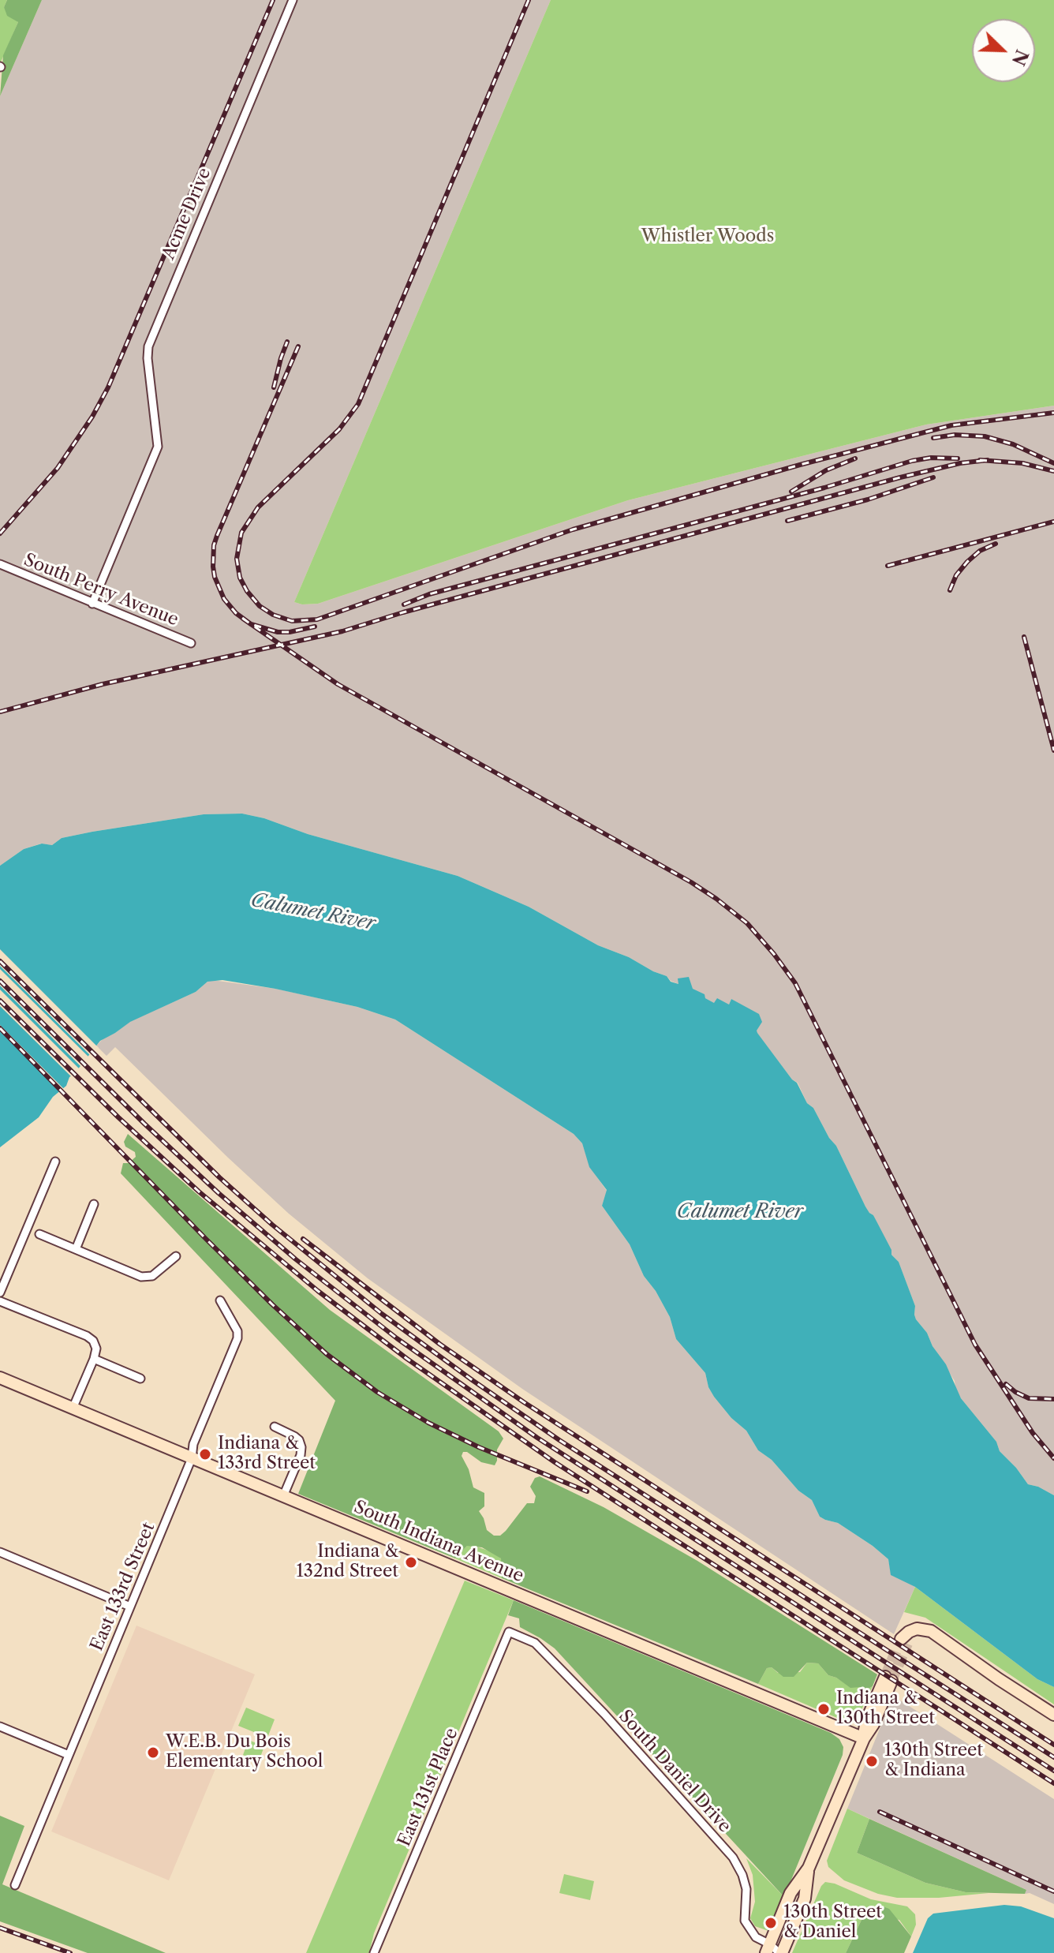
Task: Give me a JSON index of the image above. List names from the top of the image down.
{
  "streets": {
    "main road": ["South Indiana Avenue"],
    "street": [
      "Acme Drive",
      "South Perry Avenue",
      "East 133rd Street",
      "South Daniel Drive",
      "East 131st Place"
    ]
  },
  "crossings": [
    ["Acme Drive", "South Perry Avenue"],
    ["South Indiana Avenue", "East 133rd Street"],
    ["South Daniel Drive", "East 131st Place"]
  ],
  "water": ["Calumet River"],
  "parks": ["Whistler Woods"],
  "places": [
    "Indiana & 133rd Street",
    "Indiana & 132nd Street",
    "Indiana & 130th Street",
    "W.E.B. Du Bois Elementary School",
    "130th Street & Indiana",
    "130th Street & Daniel"
  ],
  "north": "bottom right"
}
